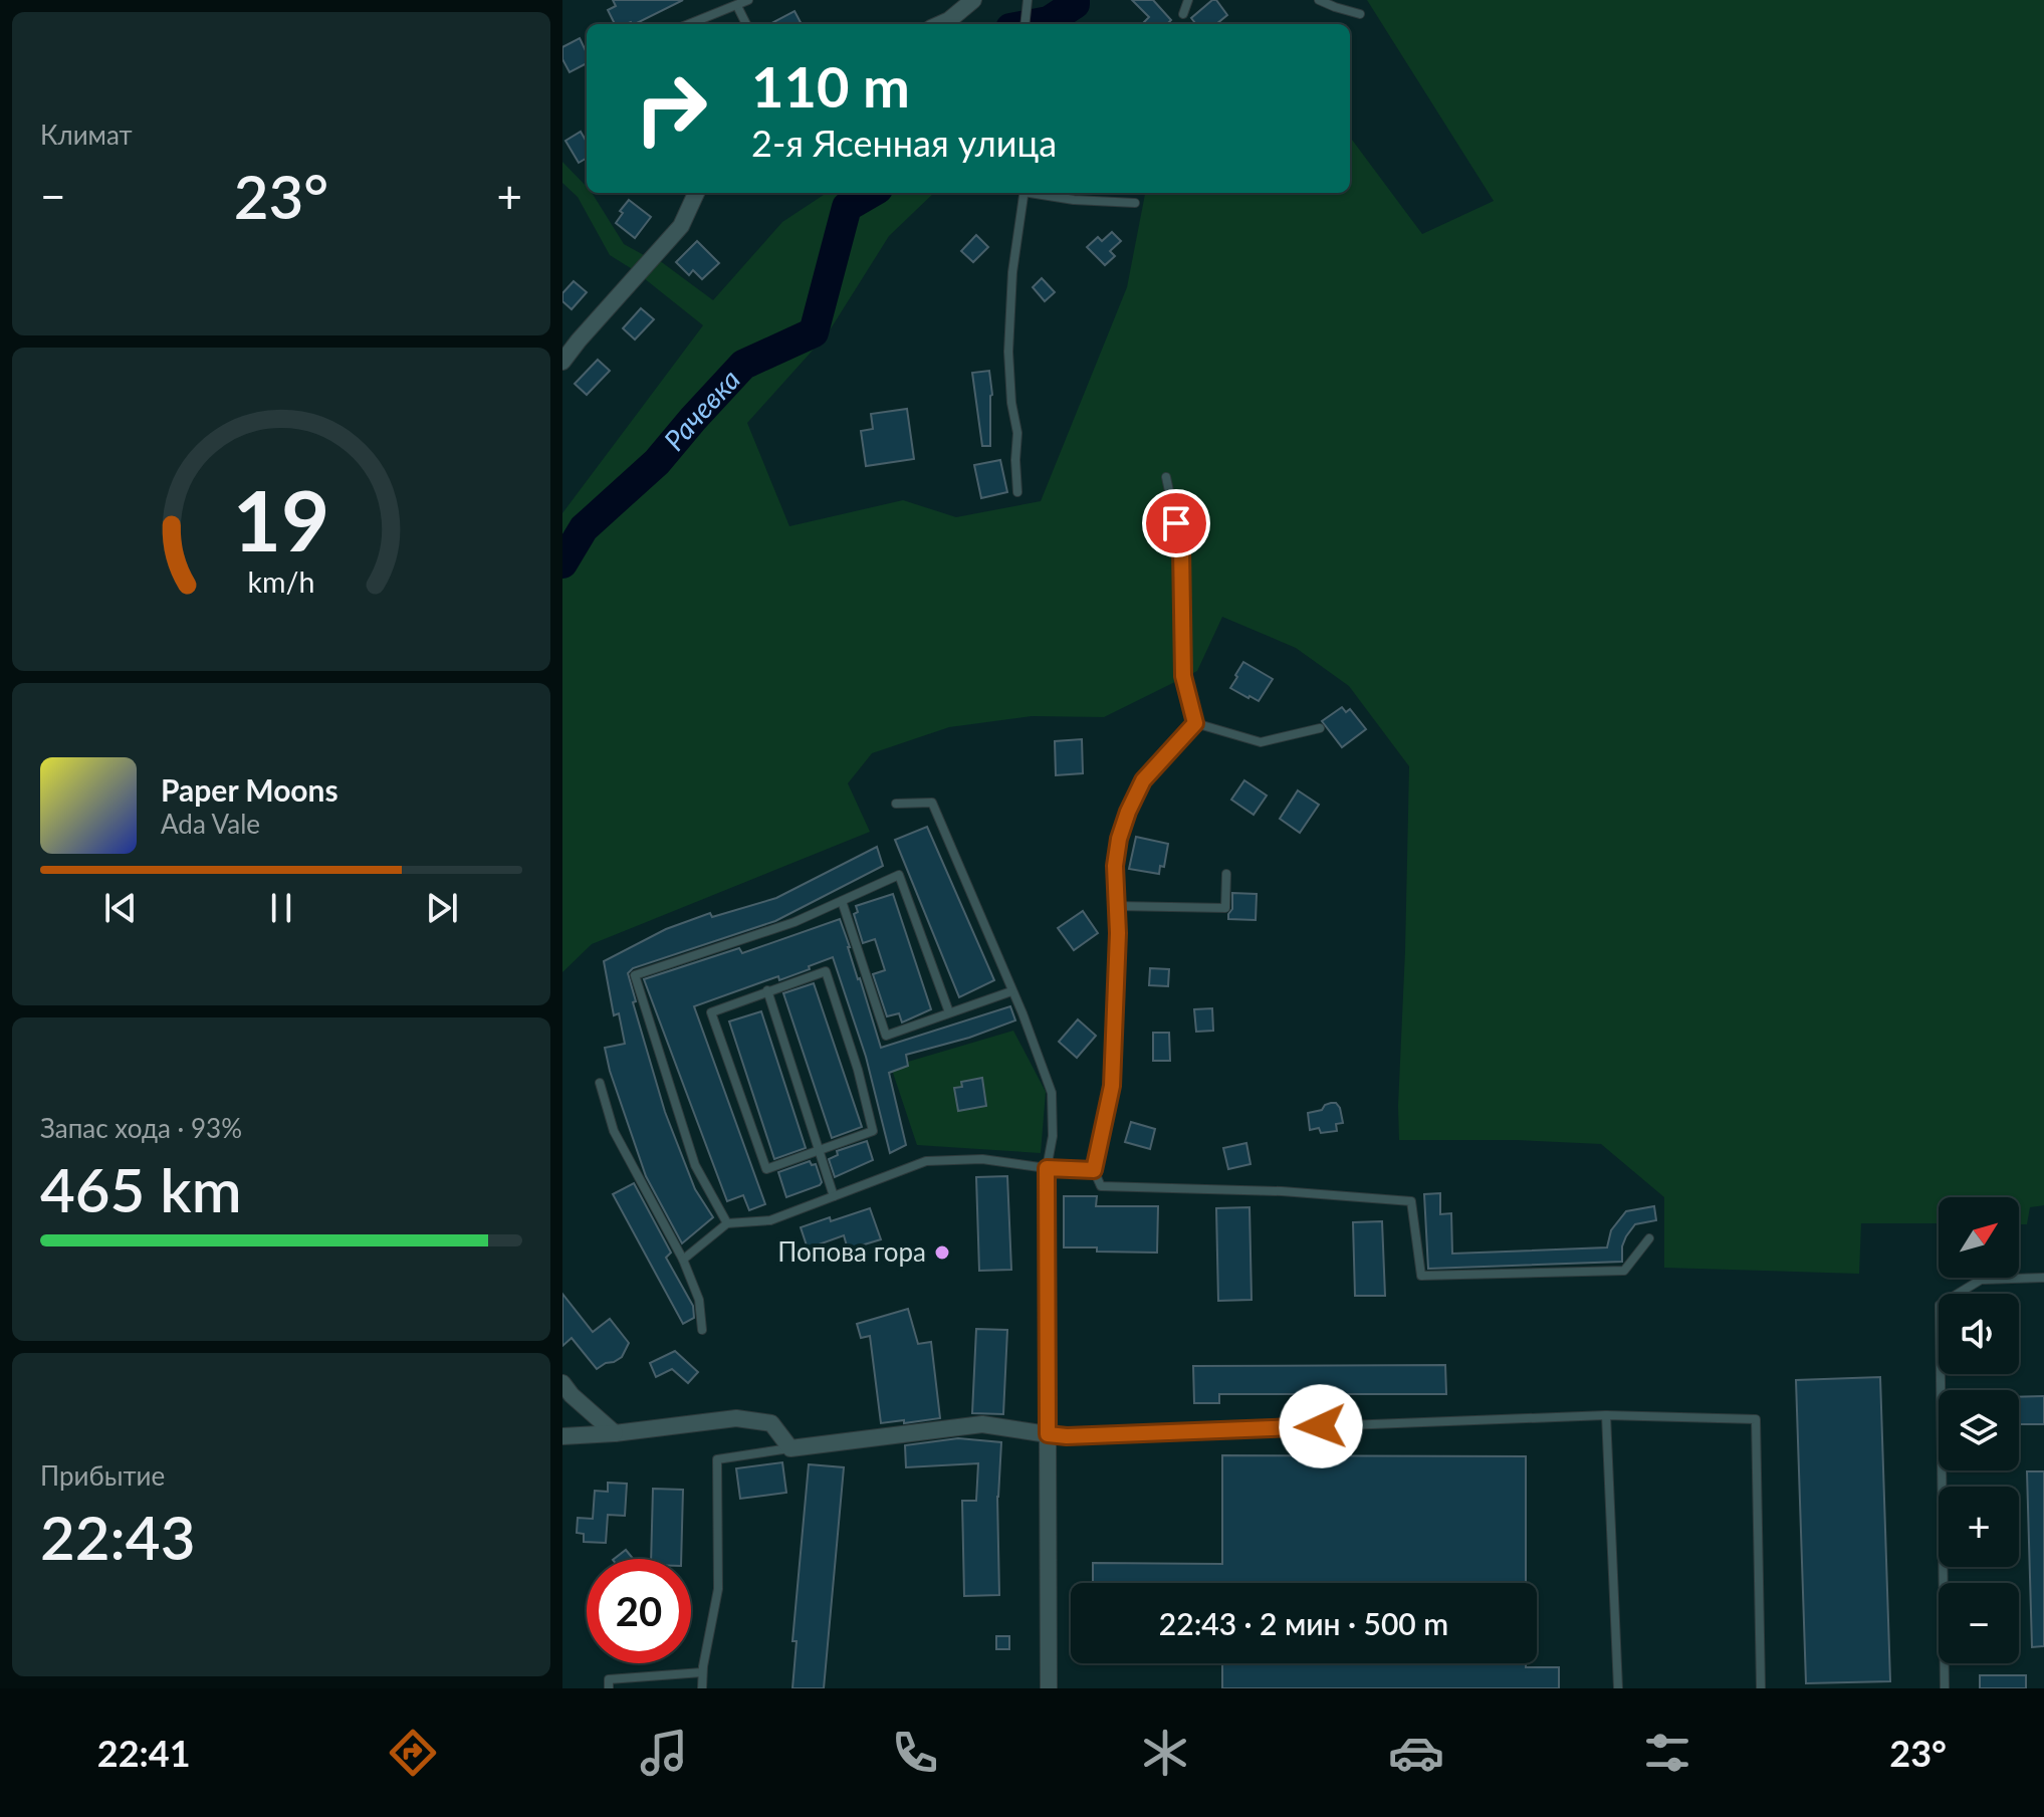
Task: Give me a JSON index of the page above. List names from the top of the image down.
{
  "water": ["Рачевка"],
  "places": ["Попова гора"],
  "north": "top right",
  "page": {
    "tile": [
      "Климат",
      ["Запас хода · 93%", "465 km"],
      ["Прибытие", "22:43"]
    ],
    "turn": ["110 m", "2-я Ясенная улица"],
    "heat": ["−", "23°", "+"],
    "song": ["Paper Moons", "Ada Vale"],
    "map_buttons": ["+", "−"],
    "limit": "20",
    "trip": "22:43 · 2 мин · 500 m",
    "tabs": ["22:41", "23°"],
    "gauge": ["19", "km/h"]
  }
}
